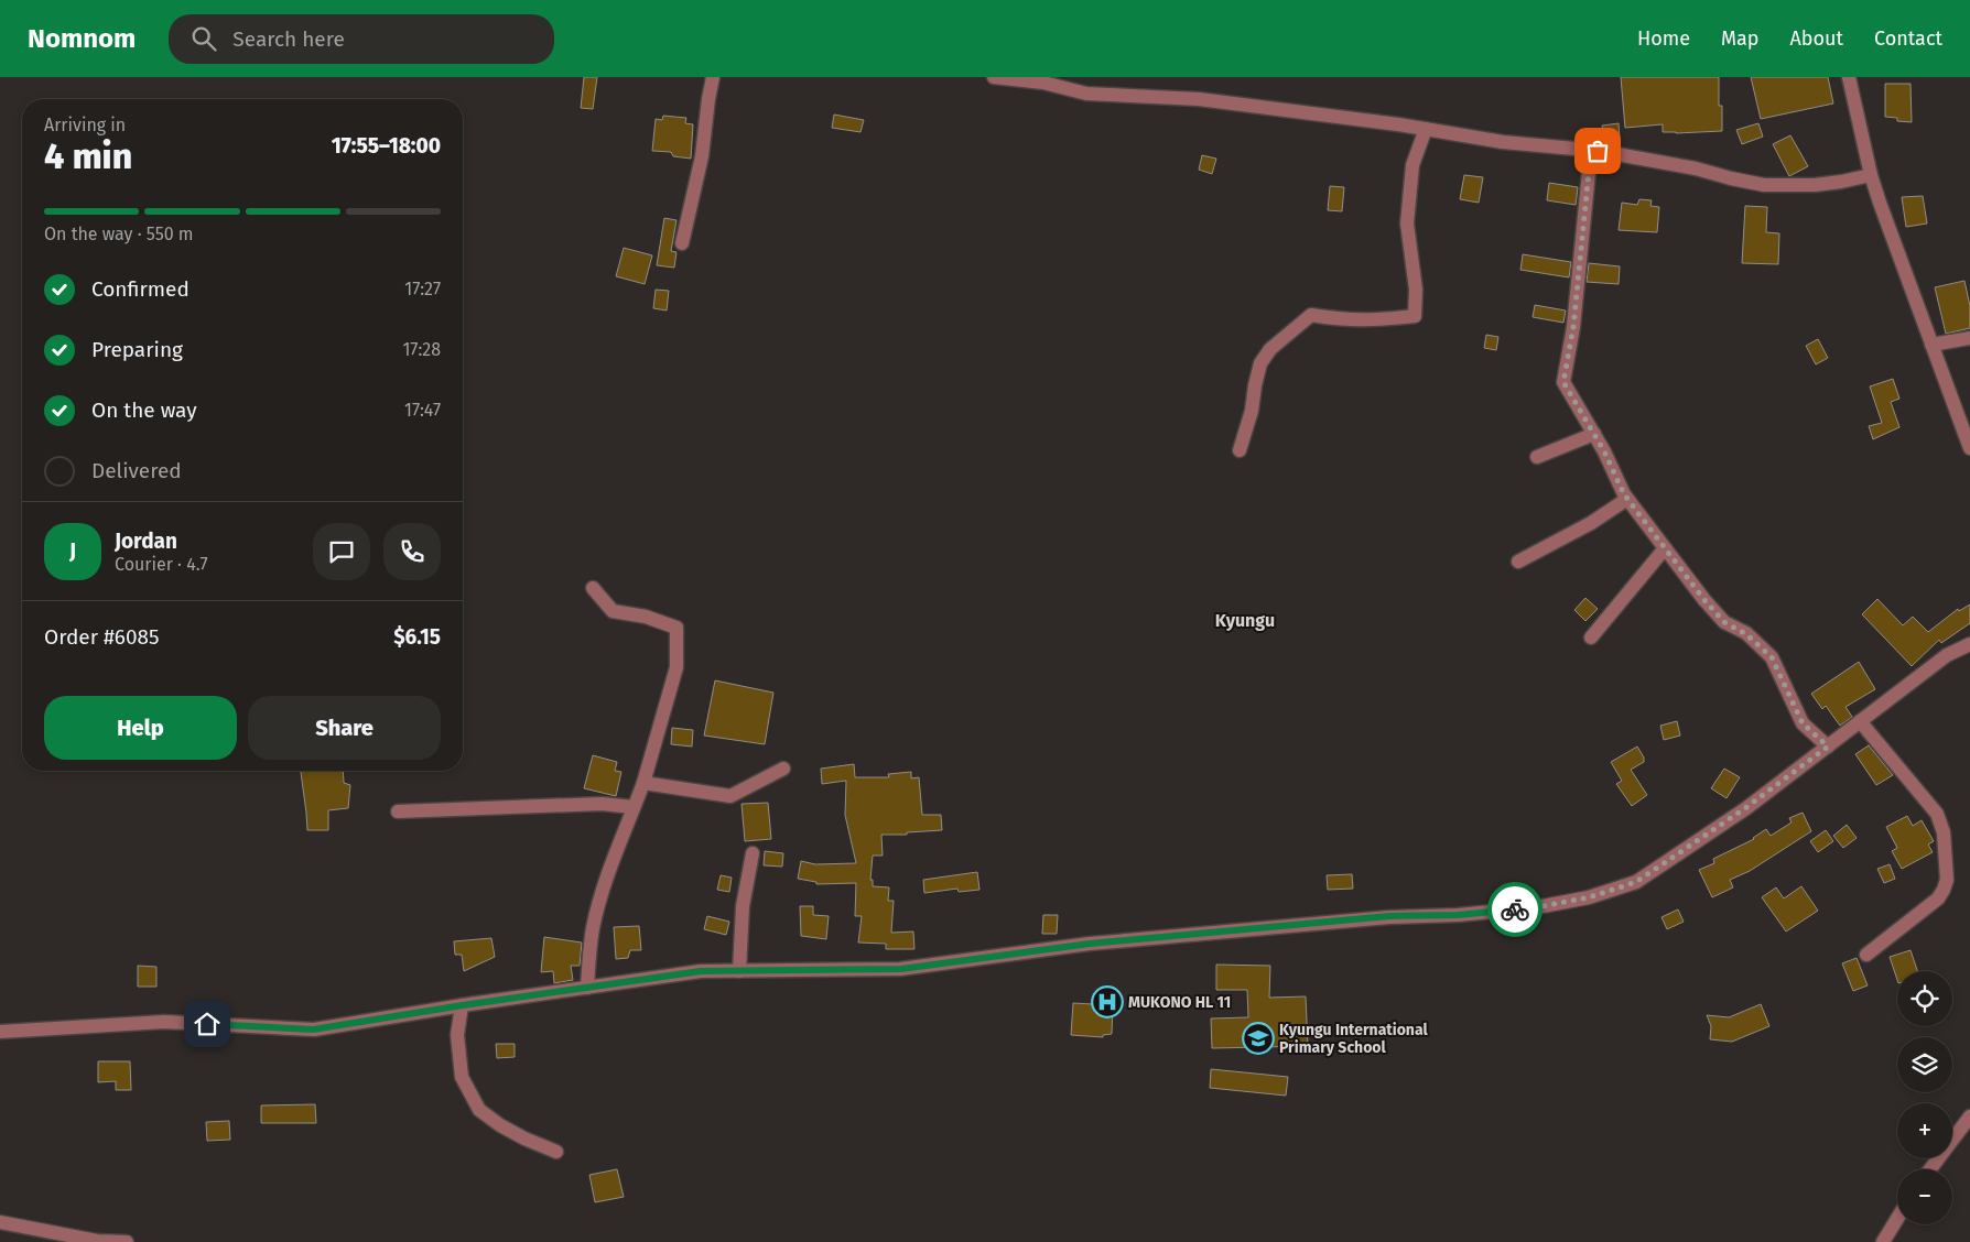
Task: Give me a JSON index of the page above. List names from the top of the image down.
{
  "districts": ["Kyungu"],
  "places": {
    "hospital": ["MUKONO HL 11"],
    "school or university": ["Kyungu International Primary School"]
  },
  "page": {
    "header": "Nomnom",
    "search": "Search here",
    "nav": [
      "Home",
      "Map",
      "About",
      "Contact"
    ],
    "heading": ["4 min", "Arriving in", "17:55–18:00"],
    "panel": [
      "Jordan",
      "Courier · 4.7",
      "Order #6085",
      "$6.15"
    ],
    "bar": "On the way · 550 m",
    "list": [
      ["Confirmed", "17:27"],
      ["Preparing", "17:28"],
      ["On the way", "17:47"],
      "Delivered"
    ],
    "round": "J",
    "buttons": ["Help", "Share"],
    "map_buttons": ["+", "−"]
  }
}
